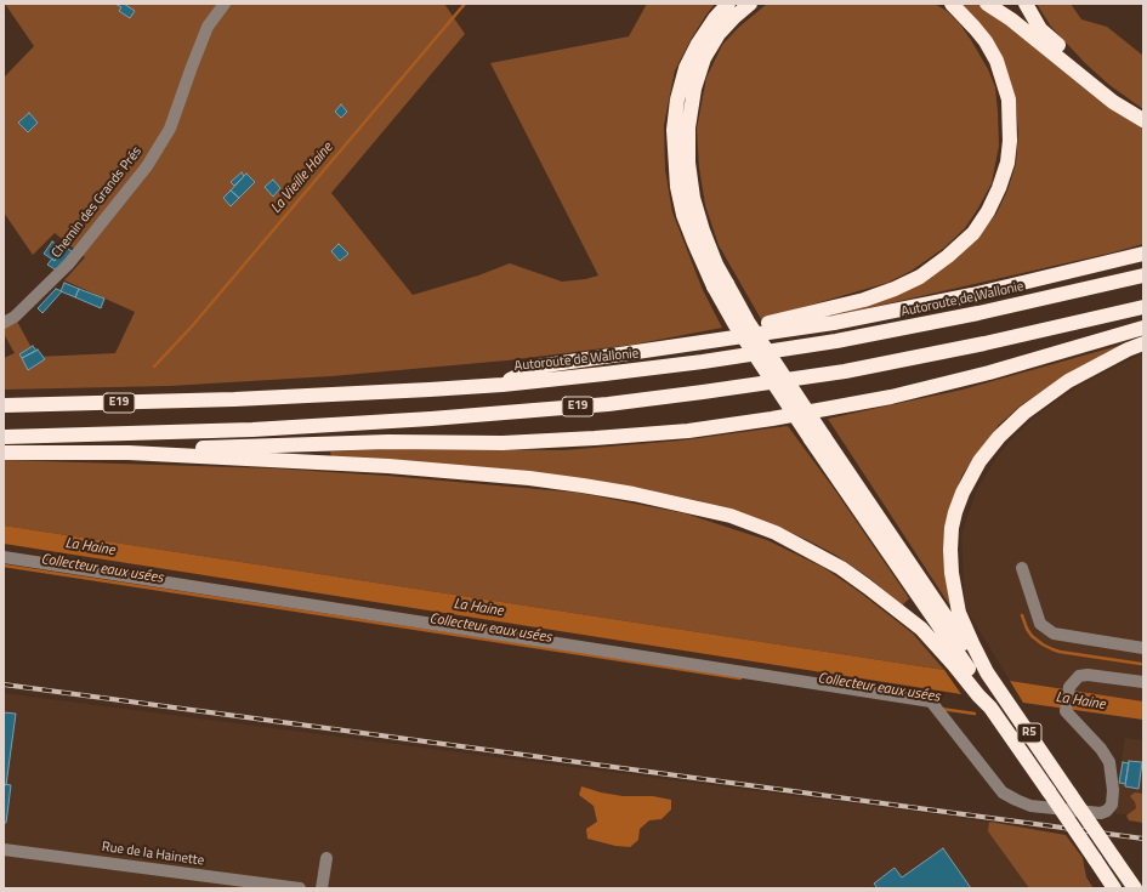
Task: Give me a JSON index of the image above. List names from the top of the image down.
{
  "streets": {
    "highway": ["Autoroute de Wallonie", "E19", "R5"],
    "street": ["Chemin des Grands Prés", "Rue de la Hainette"]
  },
  "water": ["La Vieille Haine", "La Haine", "Collecteur eaux usées"]
}
